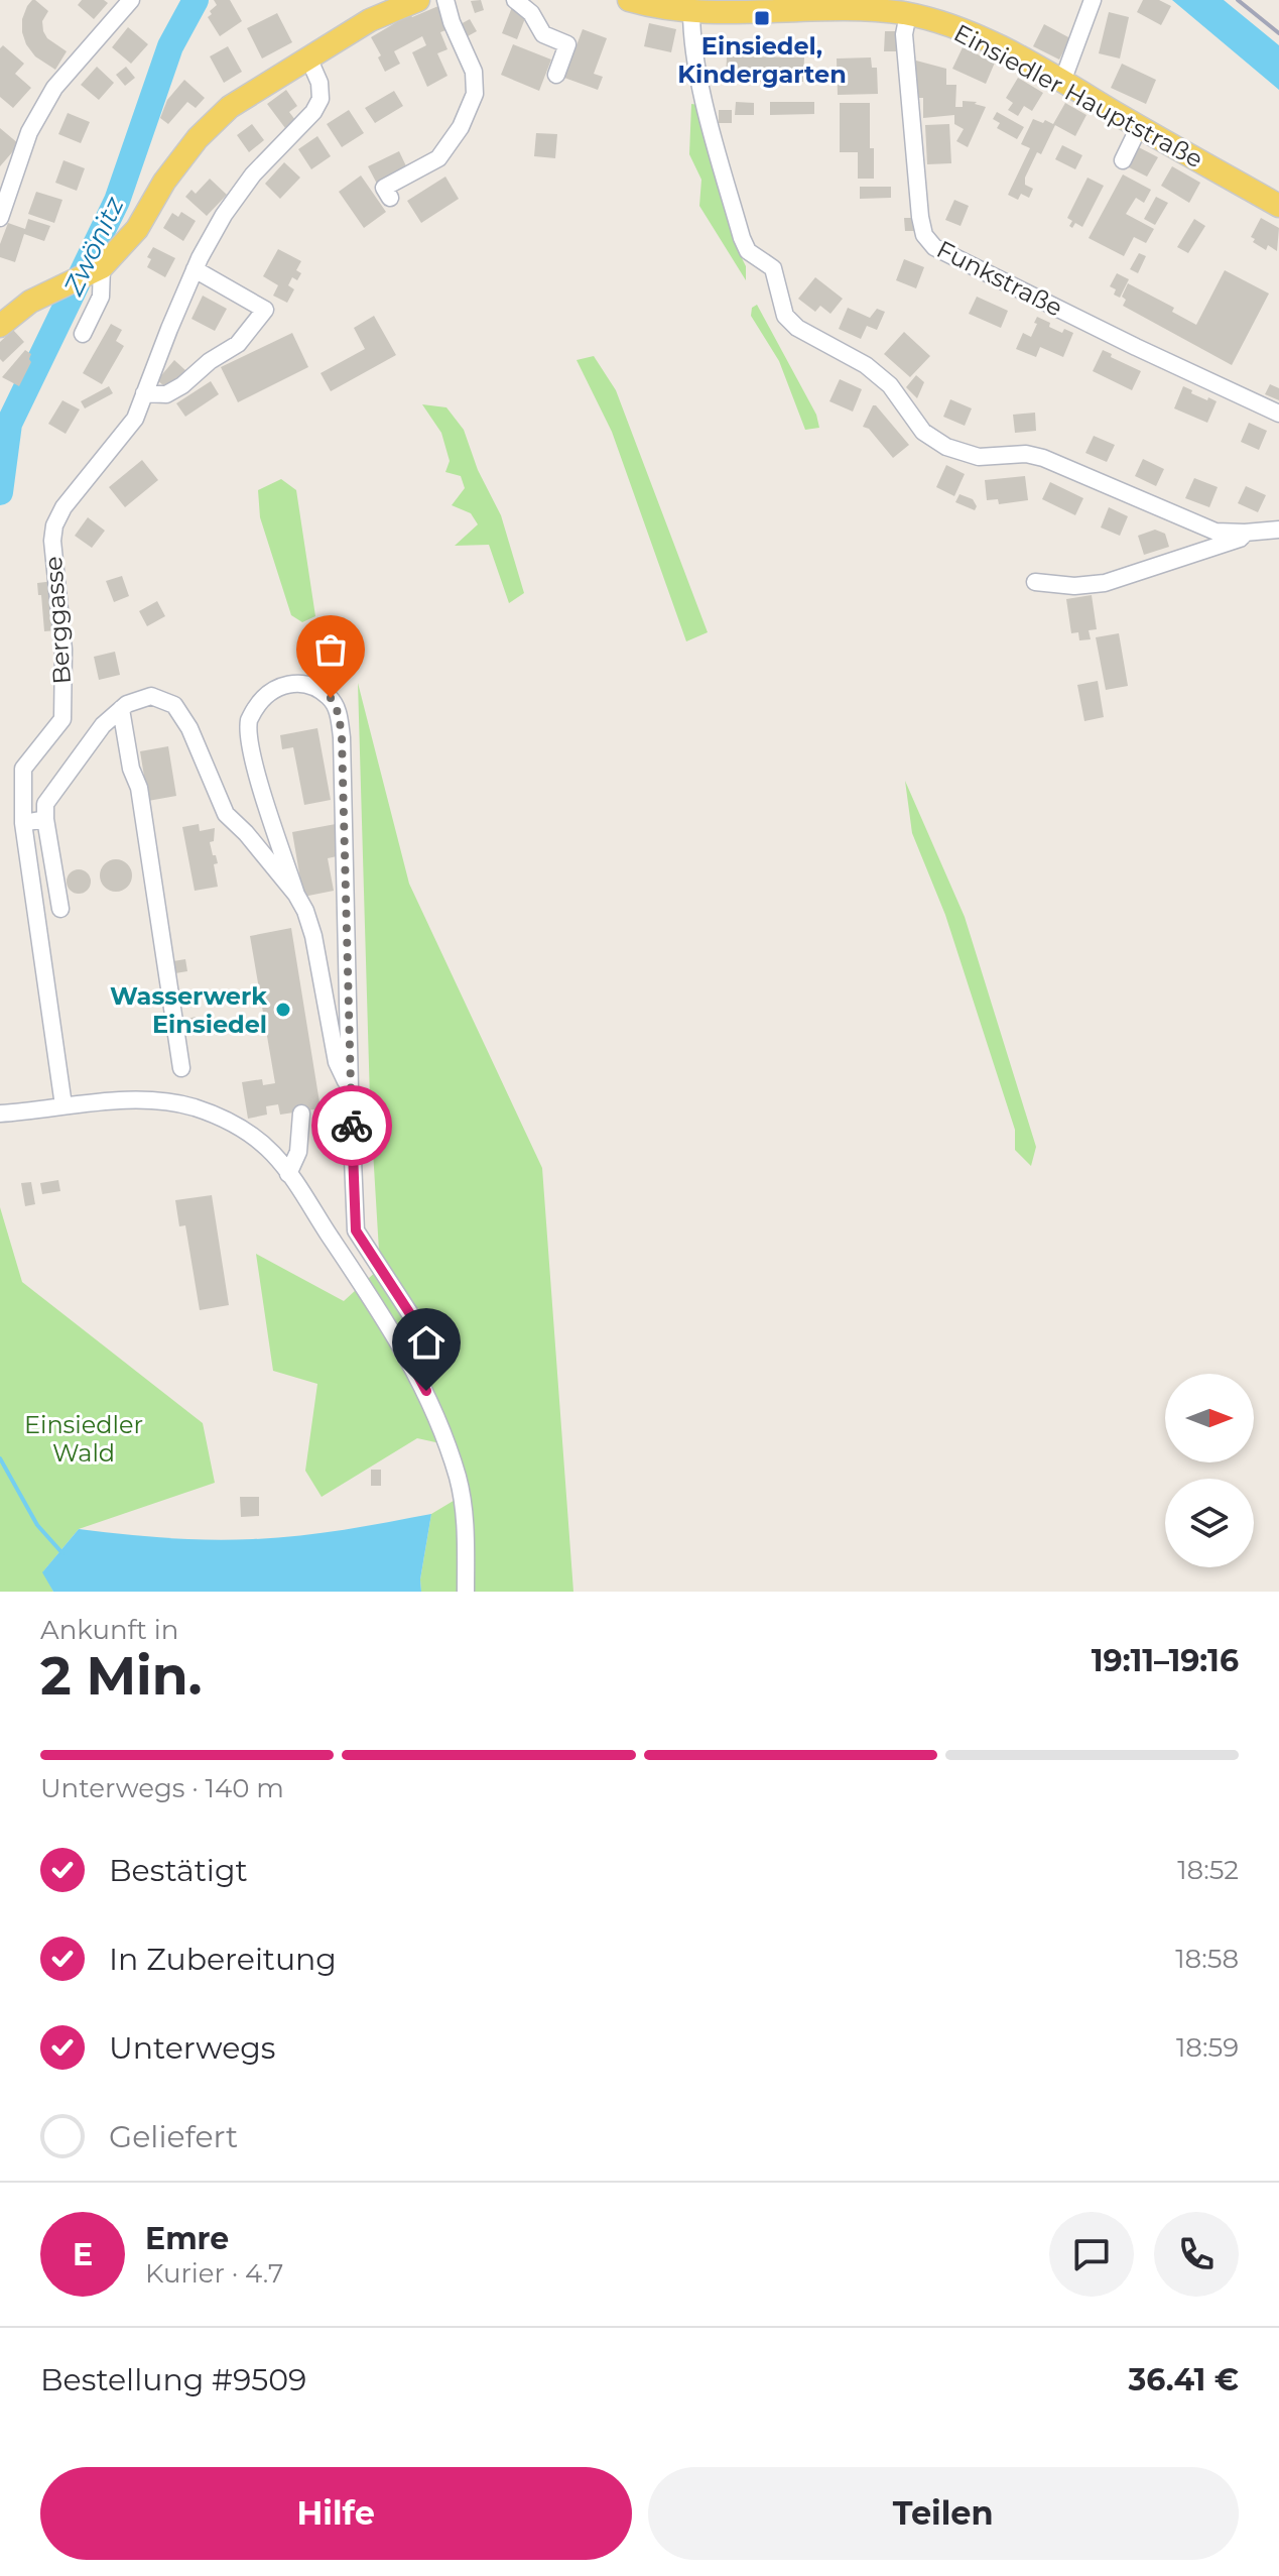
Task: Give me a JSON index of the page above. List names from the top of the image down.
{
  "streets": {
    "main road": ["Einsiedler Hauptstraße"],
    "street": ["Funkstraße", "Berggasse"]
  },
  "crossings": [
    ["Einsiedler Hauptstraße", "Funkstraße"]
  ],
  "water": ["Zwönitz"],
  "parks": ["Einsiedler Wald"],
  "places": {
    "transit": ["Einsiedel, Kindergarten"],
    "other": ["Wasserwerk Einsiedel"]
  },
  "north": "right",
  "page": {
    "heading": ["2 Min.", "Ankunft in", "19:11–19:16"],
    "panel": [
      "Emre",
      "Kurier · 4.7",
      "Bestellung #9509",
      "36.41 €"
    ],
    "bar": "Unterwegs · 140 m",
    "list": [
      ["Bestätigt", "18:52"],
      ["In Zubereitung", "18:58"],
      ["Unterwegs", "18:59"],
      "Geliefert"
    ],
    "round": "E",
    "buttons": ["Hilfe", "Teilen"]
  }
}
